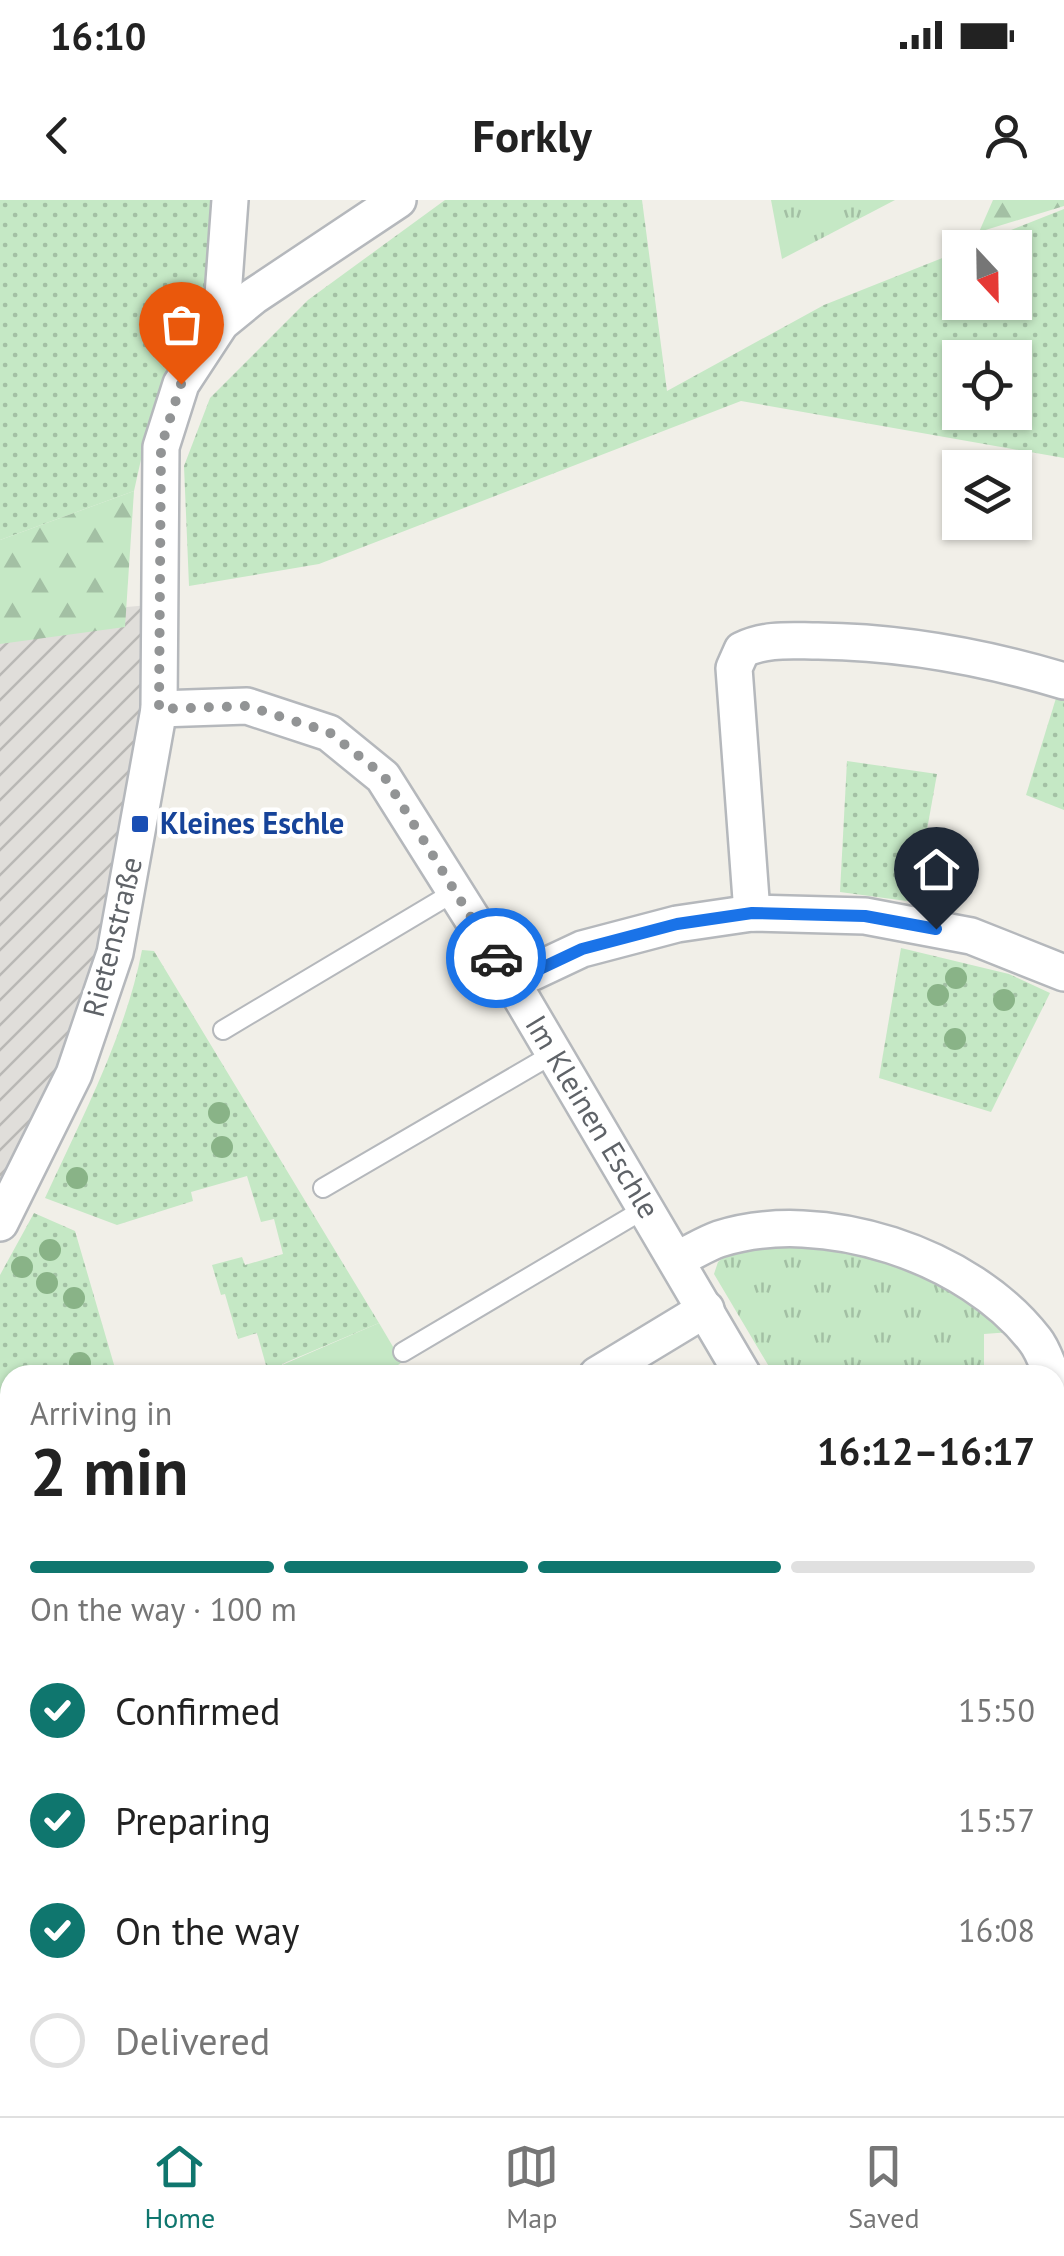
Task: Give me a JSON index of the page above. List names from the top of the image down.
{
  "streets": {
    "street": ["Rietenstraße", "Im Kleinen Eschle"]
  },
  "crossings": [
    ["Rietenstraße", "Im Kleinen Eschle"]
  ],
  "places": {
    "transit": ["Kleines Eschle"]
  },
  "north": "bottom",
  "page": {
    "status": "16:10",
    "header": "Forkly",
    "heading": ["2 min", "Arriving in", "16:12–16:17"],
    "bar": "On the way · 100 m",
    "list": [
      ["Confirmed", "15:50"],
      ["Preparing", "15:57"],
      ["On the way", "16:08"],
      "Delivered"
    ],
    "tabs": ["Home", "Map", "Saved"]
  }
}
